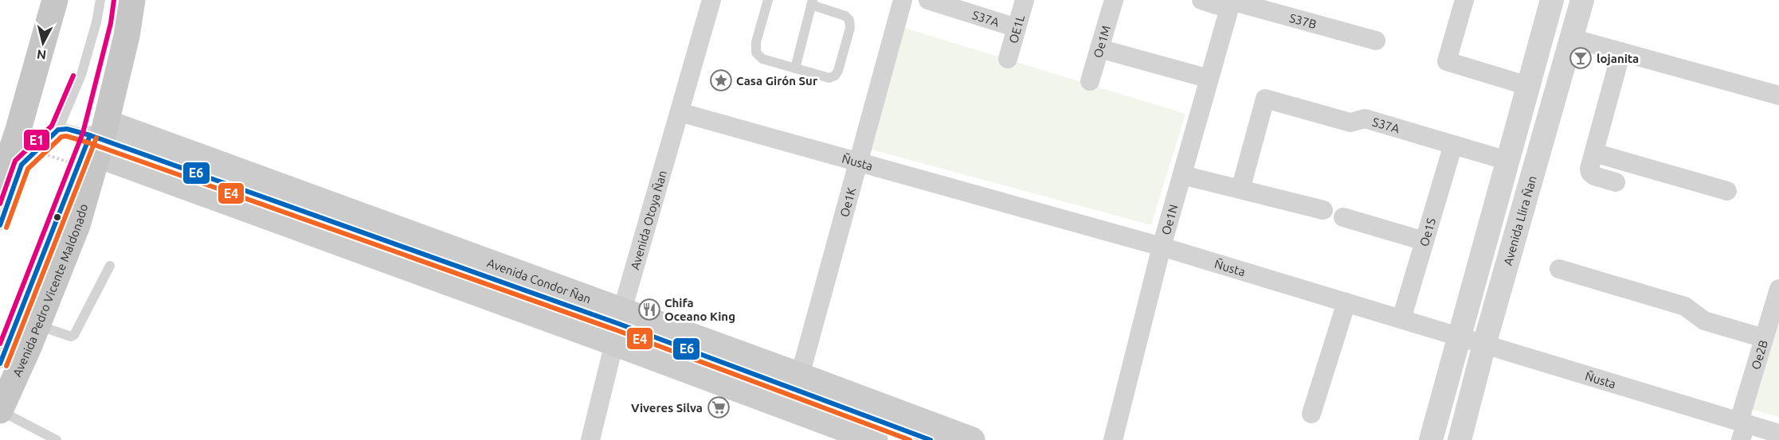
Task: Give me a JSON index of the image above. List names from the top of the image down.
{
  "streets": {
    "main road": ["Avenida Pedro Vicente Maldonado"],
    "street": [
      "S37A",
      "S37B",
      "OE1L",
      "Oe1M",
      "Ñusta",
      "Oe1K",
      "Avenida Otoya Ñan",
      "Oe1N",
      "Avenida Llira Ñan",
      "Oe1S",
      "Oe2B"
    ]
  },
  "crossings": [
    ["S37A", "OE1L"],
    ["S37A", "Oe1S"],
    ["S37B", "Oe1N"],
    ["Ñusta", "Oe1K"],
    ["Ñusta", "Avenida Otoya Ñan"],
    ["Ñusta", "Oe1N"],
    ["Ñusta", "Avenida Llira Ñan"],
    ["Ñusta", "Oe1S"],
    ["Ñusta", "Oe2B"]
  ],
  "places": {
    "bar": ["lojanita"],
    "place": ["Casa Girón Sur"],
    "restaurant": ["Chifa Oceano King"],
    "supermarket": ["Viveres Silva"]
  },
  "lines": ["transit line E1", "transit line E6", "transit line E4"],
  "north": "bottom"
}
